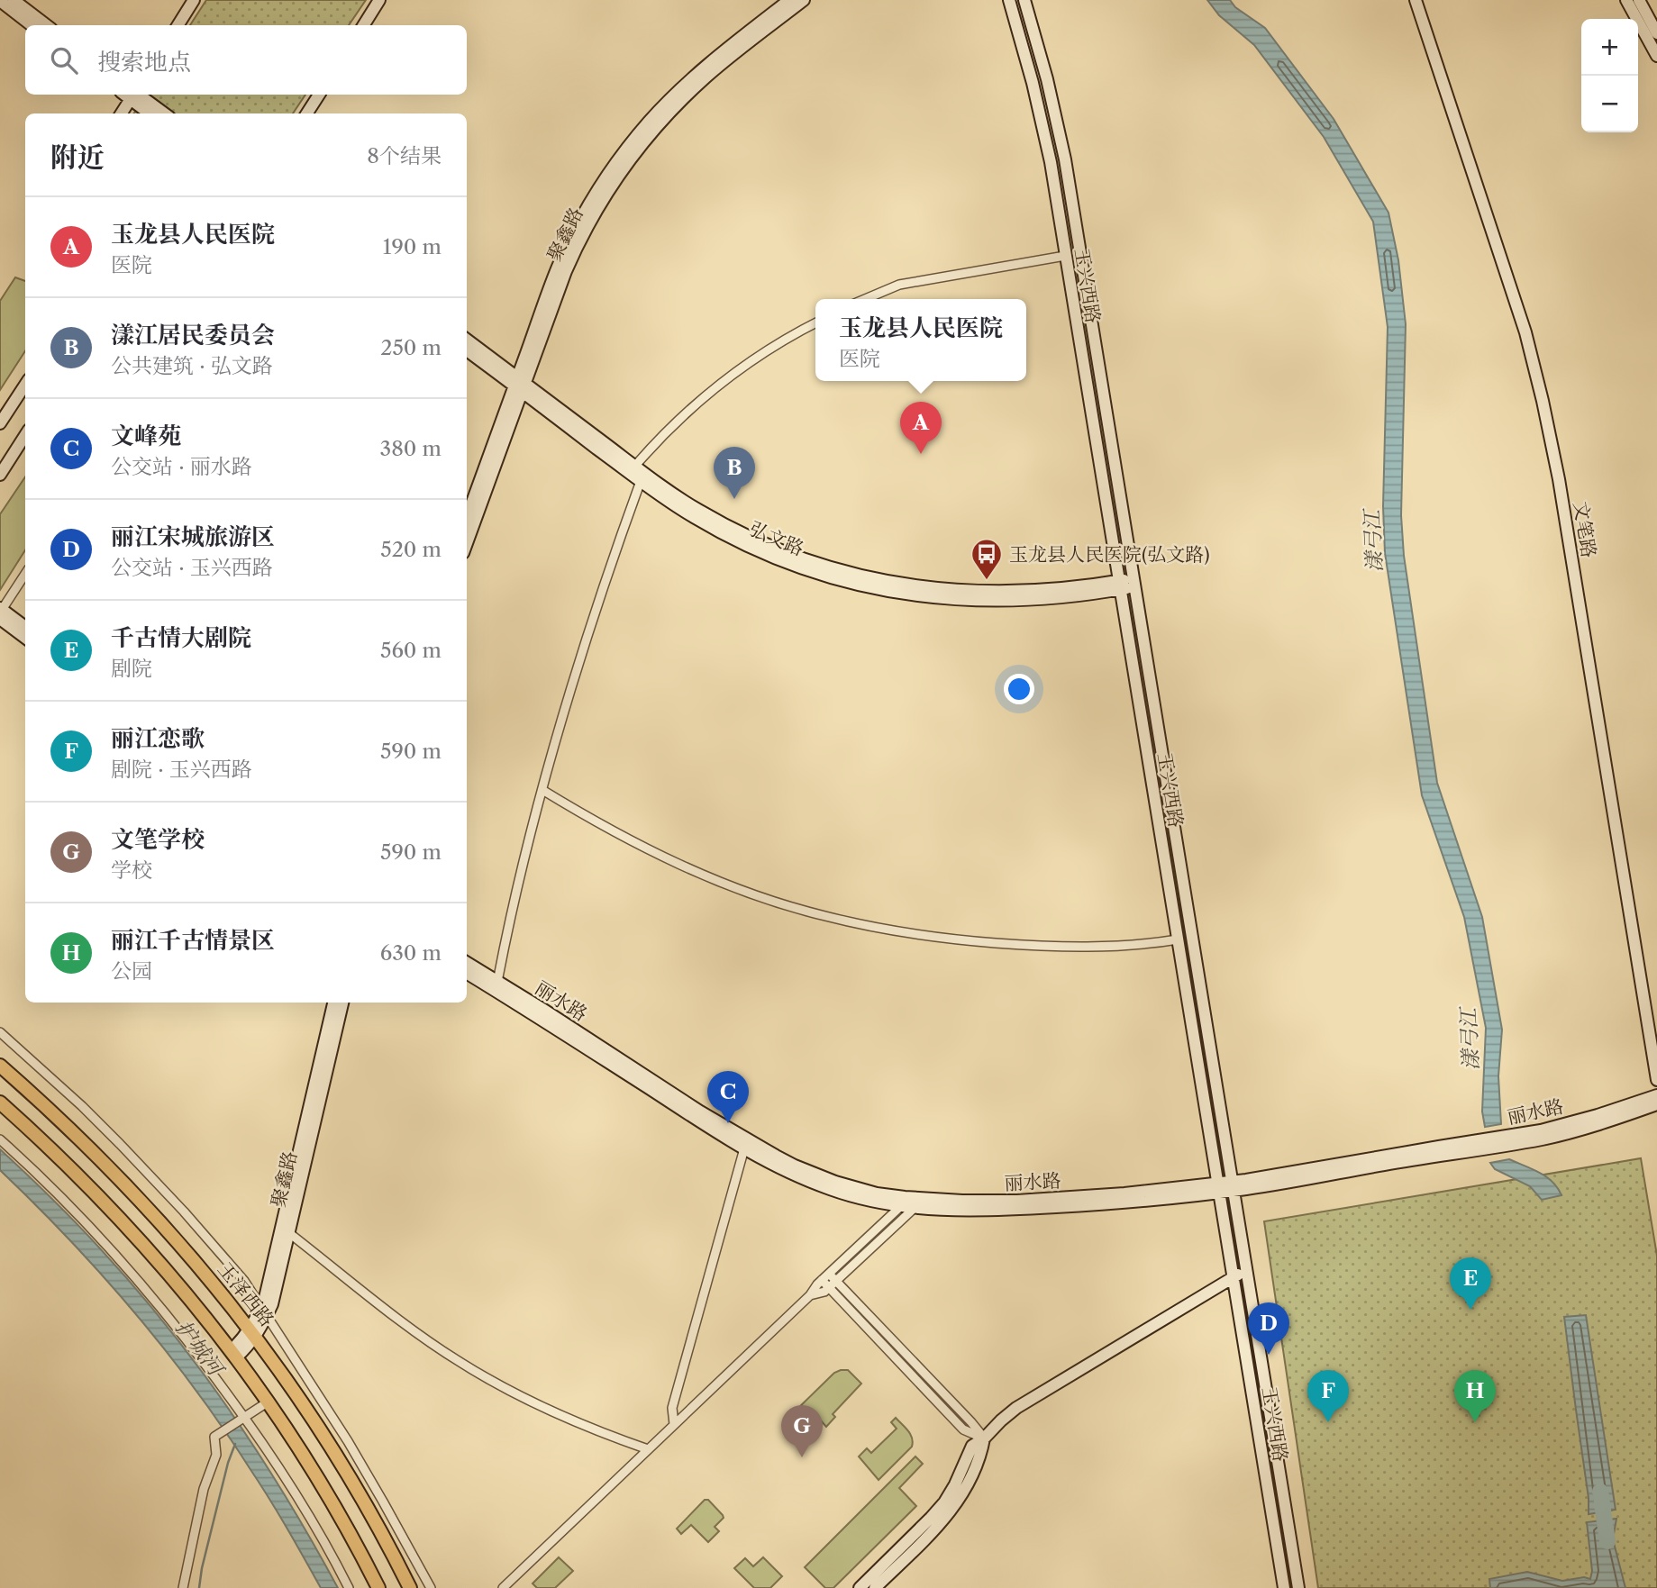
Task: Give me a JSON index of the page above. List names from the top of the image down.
{
  "streets": {
    "main road": ["玉泽西路"],
    "street": [
      "聚鑫路",
      "玉兴西路",
      "文笔路",
      "弘文路",
      "丽水路"
    ]
  },
  "crossings": [
    ["聚鑫路", "弘文路"],
    ["聚鑫路", "玉泽西路"],
    ["玉兴西路", "弘文路"],
    ["玉兴西路", "丽水路"]
  ],
  "water": ["漾弓江", "护城河"],
  "places": {
    "bus stop": ["玉龙县人民医院(弘文路)"]
  },
  "page": {
    "map_buttons": ["+", "−"],
    "search": "搜索地点",
    "heading": ["附近", "8个结果"],
    "list": [
      {
        "mark": "A",
        "name": "玉龙县人民医院",
        "note": "医院",
        "value": "190 m"
      },
      {
        "mark": "B",
        "name": "漾江居民委员会",
        "note": "公共建筑 · 弘文路",
        "value": "250 m"
      },
      {
        "mark": "C",
        "name": "文峰苑",
        "note": "公交站 · 丽水路",
        "value": "380 m"
      },
      {
        "mark": "D",
        "name": "丽江宋城旅游区",
        "note": "公交站 · 玉兴西路",
        "value": "520 m"
      },
      {
        "mark": "E",
        "name": "千古情大剧院",
        "note": "剧院",
        "value": "560 m"
      },
      {
        "mark": "F",
        "name": "丽江恋歌",
        "note": "剧院 · 玉兴西路",
        "value": "590 m"
      },
      {
        "mark": "G",
        "name": "文笔学校",
        "note": "学校",
        "value": "590 m"
      },
      {
        "mark": "H",
        "name": "丽江千古情景区",
        "note": "公园",
        "value": "630 m"
      }
    ],
    "popup": ["玉龙县人民医院", "医院"],
    "pins": [
      "A",
      "B",
      "C",
      "E",
      "D",
      "F",
      "H",
      "G"
    ]
  }
}
